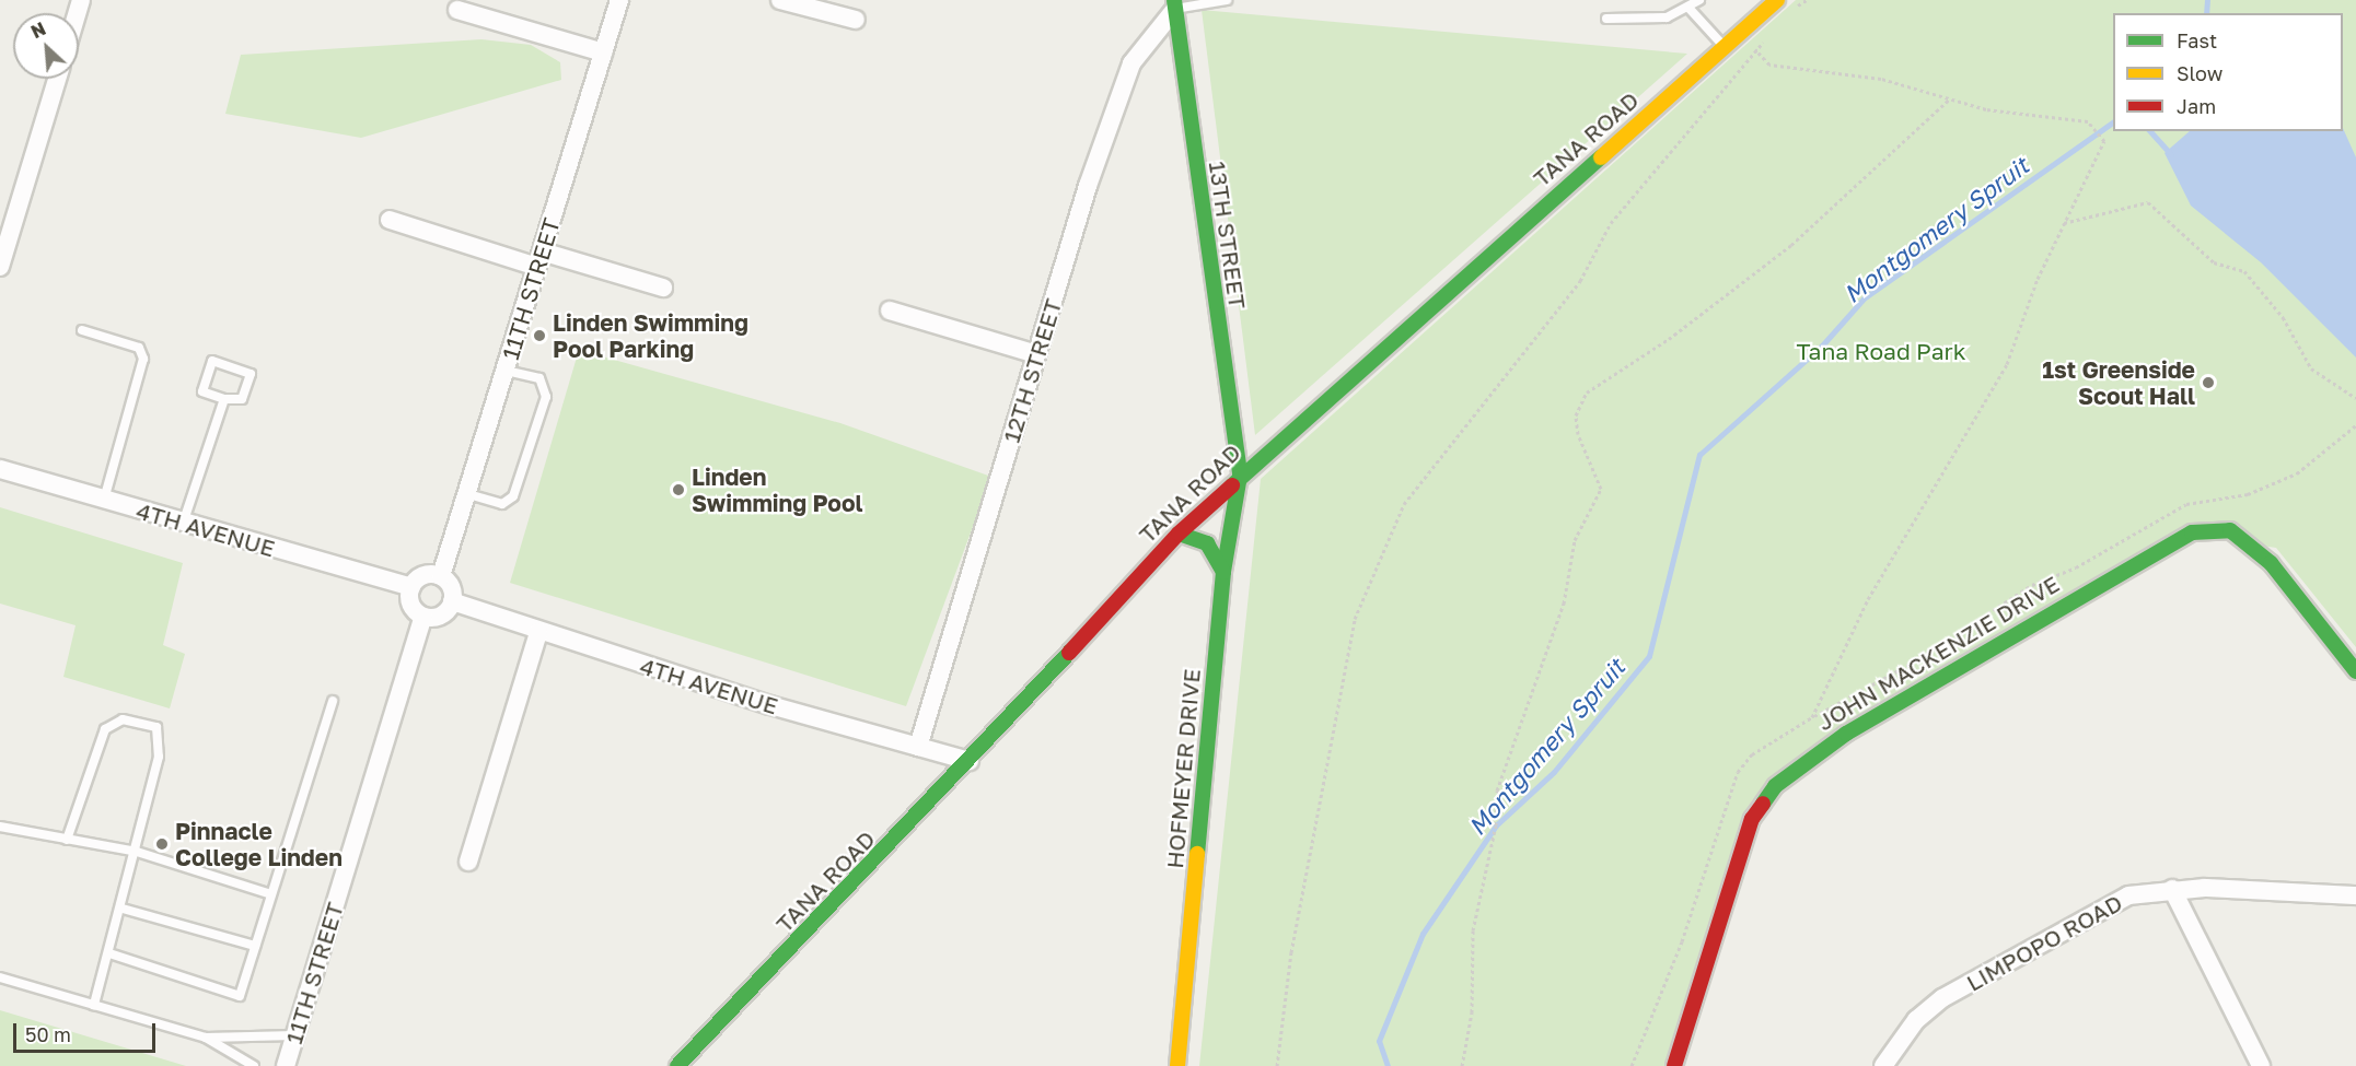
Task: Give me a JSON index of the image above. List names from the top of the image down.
{
  "streets": {
    "street": [
      "TANA ROAD",
      "13TH STREET",
      "11TH STREET",
      "12TH STREET",
      "4TH AVENUE",
      "JOHN MACKENZIE DRIVE",
      "HOFMEYER DRIVE",
      "LIMPOPO ROAD"
    ]
  },
  "crossings": [
    ["TANA ROAD", "13TH STREET"],
    ["TANA ROAD", "4TH AVENUE"],
    ["TANA ROAD", "HOFMEYER DRIVE"],
    ["13TH STREET", "12TH STREET"],
    ["13TH STREET", "HOFMEYER DRIVE"],
    ["11TH STREET", "4TH AVENUE"],
    ["12TH STREET", "4TH AVENUE"]
  ],
  "water": ["Montgomery Spruit"],
  "parks": ["Tana Road Park"],
  "places": [
    "Linden Swimming Pool Parking",
    "1st Greenside Scout Hall",
    "Linden Swimming Pool",
    "Pinnacle College Linden"
  ],
  "legend": ["Fast", "Slow", "Jam"],
  "scale_bar": "50 m",
  "north": "top left"
}
